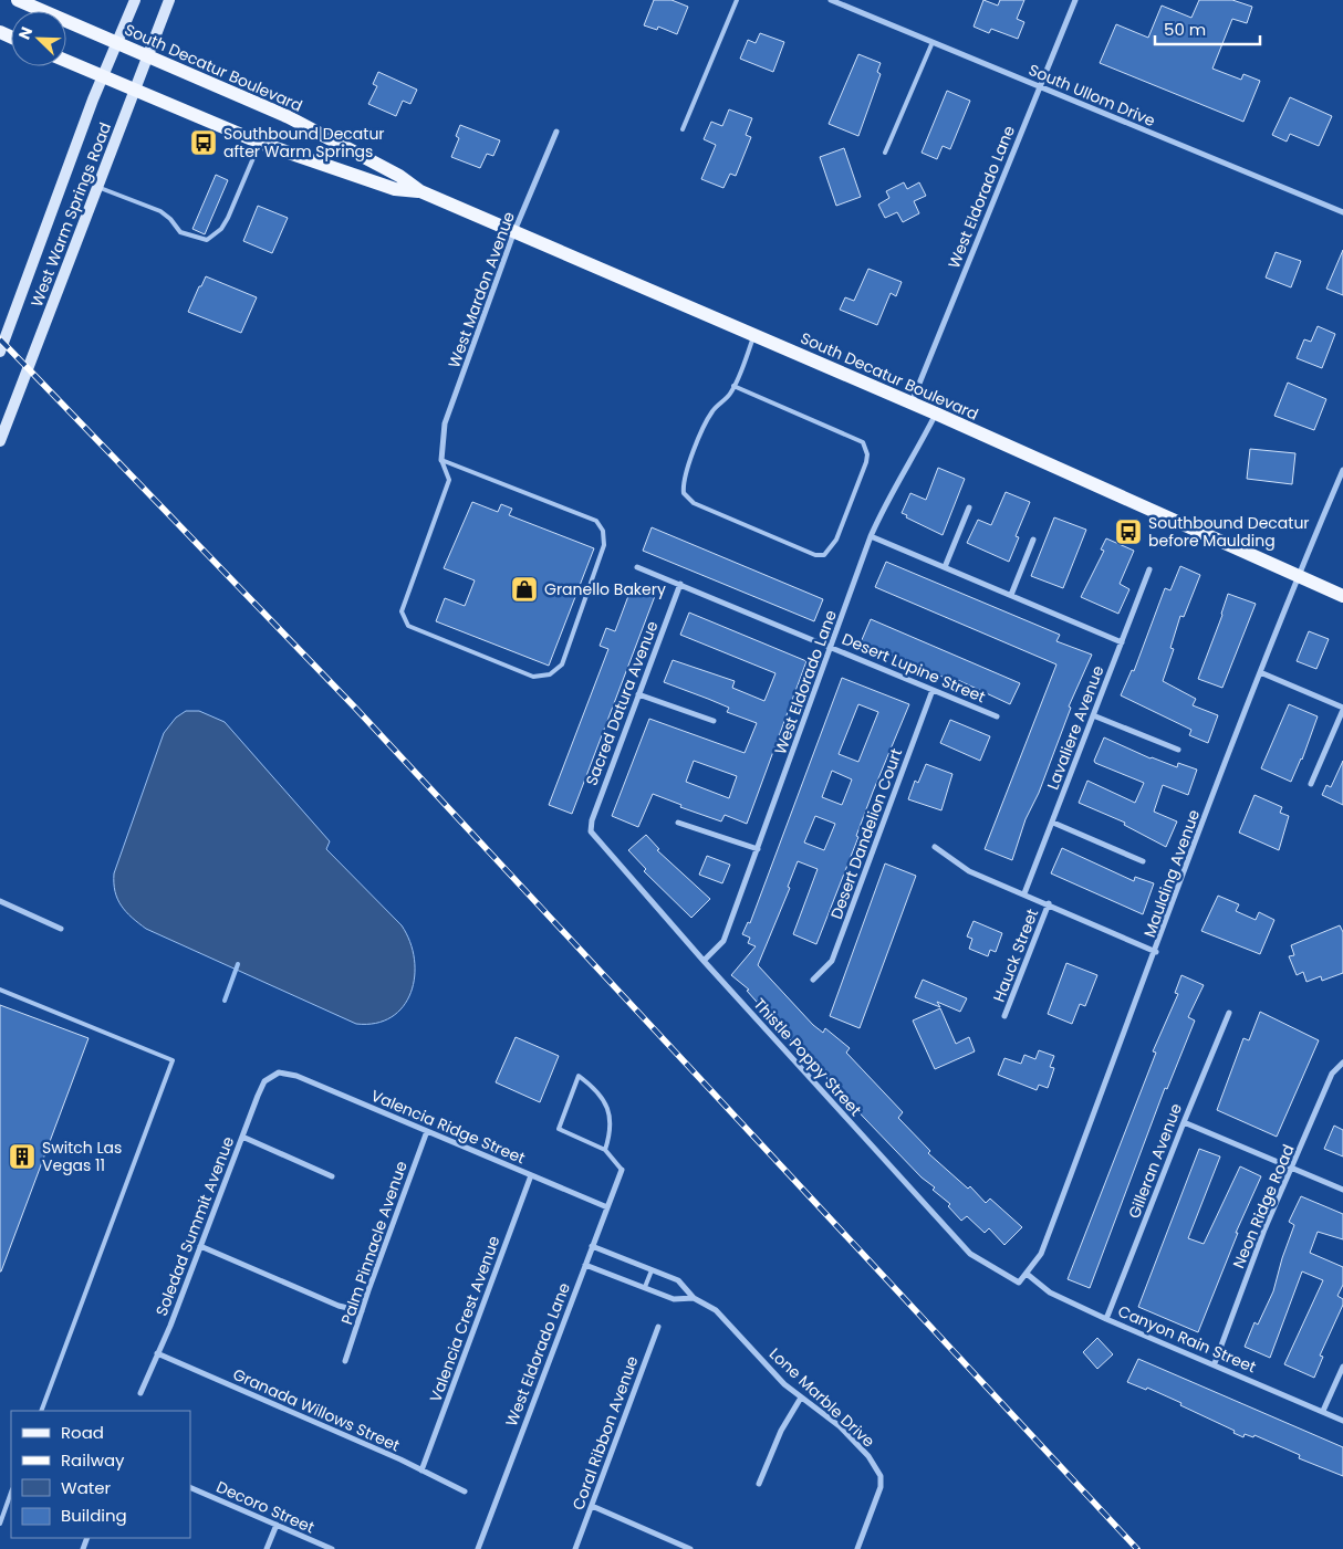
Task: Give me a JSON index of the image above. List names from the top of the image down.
{
  "streets": {
    "main road": ["South Decatur Boulevard", "West Warm Springs Road"],
    "street": [
      "South Ullom Drive",
      "West Eldorado Lane",
      "West Mardon Avenue",
      "Desert Lupine Street",
      "Sacred Datura Avenue",
      "Lavaliere Avenue",
      "Desert Dandelion Court",
      "Maulding Avenue",
      "Hauck Street",
      "Thistle Poppy Street",
      "Valencia Ridge Street",
      "Gilleran Avenue",
      "Neon Ridge Road",
      "Soledad Summit Avenue",
      "Palm Pinnacle Avenue",
      "Valencia Crest Avenue",
      "Canyon Rain Street",
      "Lone Marble Drive",
      "Granada Willows Street",
      "Coral Ribbon Avenue",
      "Decoro Street"
    ]
  },
  "crossings": [
    ["South Decatur Boulevard", "West Eldorado Lane"],
    ["South Decatur Boulevard", "West Warm Springs Road"],
    ["South Decatur Boulevard", "West Mardon Avenue"],
    ["South Decatur Boulevard", "Maulding Avenue"],
    ["South Ullom Drive", "West Eldorado Lane"],
    ["West Eldorado Lane", "Desert Lupine Street"],
    ["West Eldorado Lane", "Thistle Poppy Street"],
    ["West Eldorado Lane", "Valencia Ridge Street"],
    ["West Eldorado Lane", "Lone Marble Drive"],
    ["Desert Lupine Street", "Sacred Datura Avenue"],
    ["Desert Lupine Street", "Desert Dandelion Court"],
    ["Sacred Datura Avenue", "Thistle Poppy Street"],
    ["Lavaliere Avenue", "Hauck Street"],
    ["Maulding Avenue", "Hauck Street"],
    ["Maulding Avenue", "Thistle Poppy Street"],
    ["Maulding Avenue", "Canyon Rain Street"],
    ["Valencia Ridge Street", "Soledad Summit Avenue"],
    ["Valencia Ridge Street", "Palm Pinnacle Avenue"],
    ["Valencia Ridge Street", "Valencia Crest Avenue"],
    ["Gilleran Avenue", "Canyon Rain Street"],
    ["Neon Ridge Road", "Canyon Rain Street"],
    ["Soledad Summit Avenue", "Granada Willows Street"],
    ["Valencia Crest Avenue", "Granada Willows Street"]
  ],
  "places": {
    "bus stop": ["Southbound Decatur after Warm Springs", "Southbound Decatur before Maulding"],
    "shop": ["Granello Bakery"],
    "building": ["Switch Las Vegas 11"]
  },
  "legend": [
    "Road",
    "Railway",
    "Water",
    "Building"
  ],
  "scale_bar": "50 m",
  "north": "top left"
}
